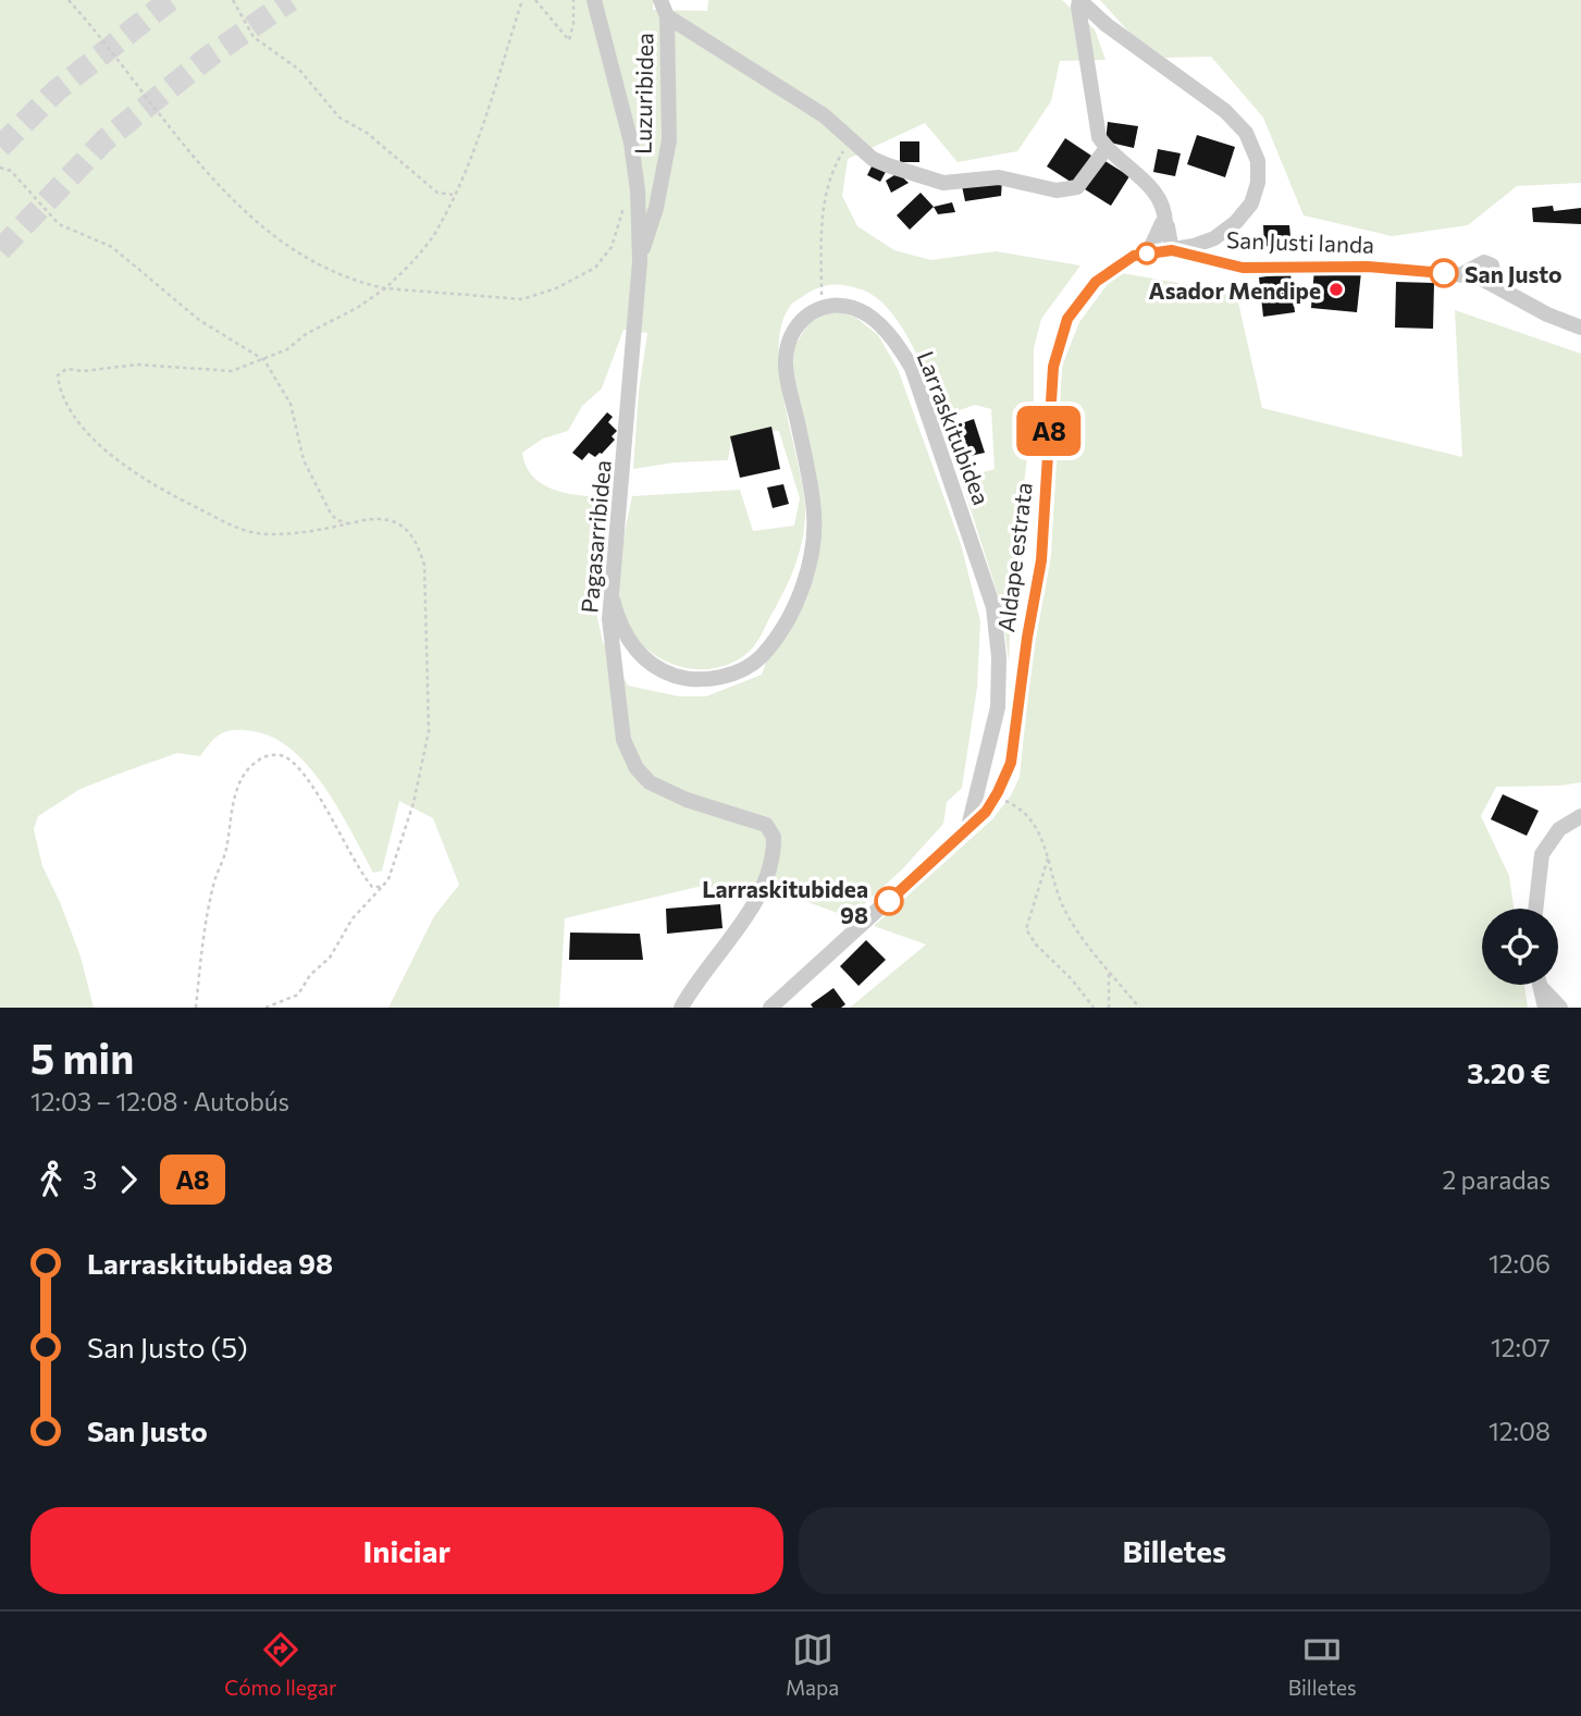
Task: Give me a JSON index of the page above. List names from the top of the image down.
{
  "streets": {
    "street": [
      "Luzuribidea",
      "San Justi landa",
      "Larraskitubidea",
      "Pagasarribidea",
      "Aldape estrata"
    ]
  },
  "crossings": [
    ["Luzuribidea", "Pagasarribidea"],
    ["San Justi landa", "Aldape estrata"],
    ["Larraskitubidea", "Aldape estrata"]
  ],
  "places": ["San Justo", "Asador Mendipe", "Larraskitubidea 98"],
  "lines": ["bus line A8"],
  "page": {
    "on_map": "A8",
    "heading": ["5 min", "12:03 – 12:08 · Autobús", "3.20 €"],
    "legs": ["3", "A8", "2 paradas"],
    "list": [
      {
        "name": "Larraskitubidea 98",
        "value": "12:06"
      },
      {
        "name": "San Justo (5)",
        "value": "12:07"
      },
      {
        "name": "San Justo",
        "value": "12:08"
      }
    ],
    "buttons": ["Iniciar", "Billetes"],
    "tabs": ["Cómo llegar", "Mapa", "Billetes"]
  }
}
